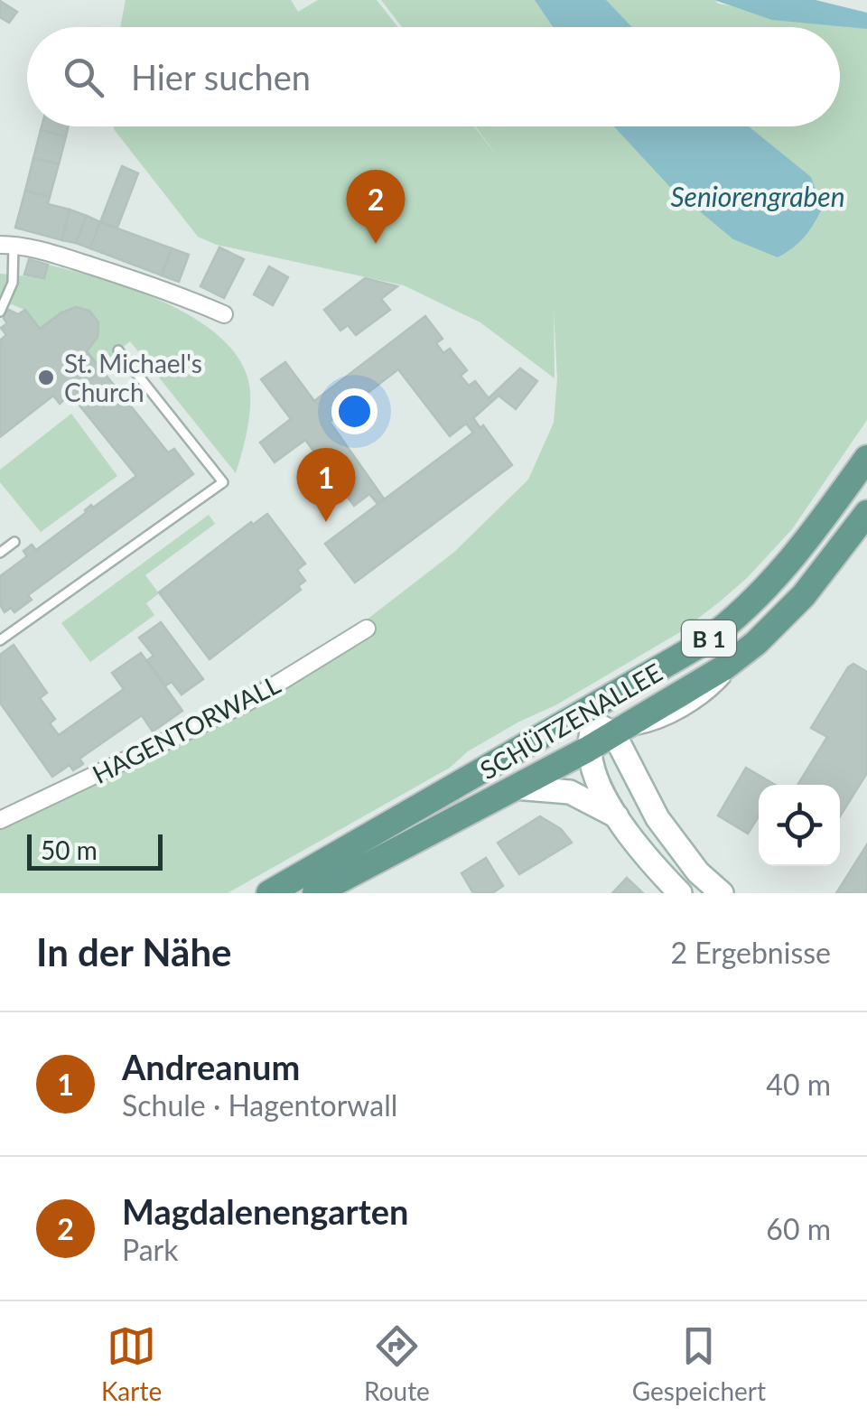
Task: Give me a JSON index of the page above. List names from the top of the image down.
{
  "streets": {
    "main road": ["B 1", "SCHÜTZENALLEE"],
    "street": ["HAGENTORWALL"]
  },
  "water": ["Seniorengraben"],
  "places": ["St. Michael's Church"],
  "scale_bar": "50 m",
  "page": {
    "search": "Hier suchen",
    "pins": ["2", "1"],
    "scale": "50 m",
    "heading": ["In der Nähe", "2 Ergebnisse"],
    "list": [
      {
        "mark": "1",
        "name": "Andreanum",
        "note": "Schule · Hagentorwall",
        "value": "40 m"
      },
      {
        "mark": "2",
        "name": "Magdalenengarten",
        "note": "Park",
        "value": "60 m"
      }
    ],
    "nav": ["Karte", "Route", "Gespeichert"]
  }
}
